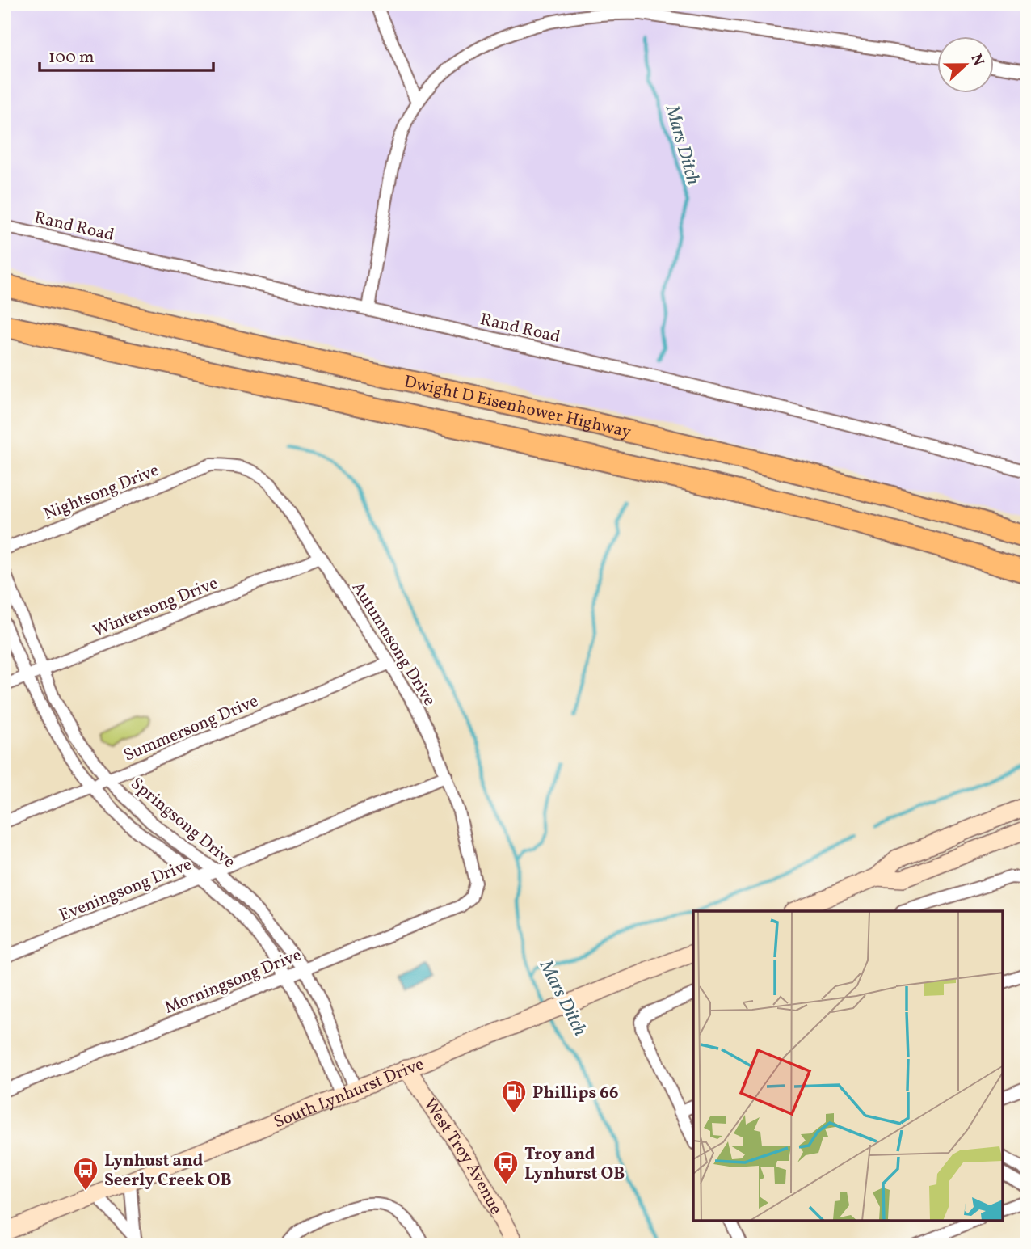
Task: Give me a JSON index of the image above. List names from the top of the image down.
{
  "streets": {
    "highway": ["Dwight D Eisenhower Highway"],
    "main road": ["South Lynhurst Drive", "West Troy Avenue"],
    "street": [
      "Rand Road",
      "Nightsong Drive",
      "Wintersong Drive",
      "Autumnsong Drive",
      "Summersong Drive",
      "Springsong Drive",
      "Eveningsong Drive",
      "Morningsong Drive"
    ]
  },
  "crossings": [
    ["Nightsong Drive", "Autumnsong Drive"],
    ["Wintersong Drive", "Autumnsong Drive"],
    ["Wintersong Drive", "Springsong Drive"],
    ["Autumnsong Drive", "Summersong Drive"],
    ["Autumnsong Drive", "Eveningsong Drive"],
    ["Autumnsong Drive", "Morningsong Drive"],
    ["Summersong Drive", "Springsong Drive"],
    ["Springsong Drive", "Eveningsong Drive"],
    ["Springsong Drive", "Morningsong Drive"],
    ["Springsong Drive", "South Lynhurst Drive"],
    ["South Lynhurst Drive", "West Troy Avenue"]
  ],
  "water": ["Mars Ditch"],
  "places": {
    "fuel station": ["Phillips 66"],
    "bus stop": ["Troy and Lynhurst OB", "Lynhust and Seerly Creek OB"]
  },
  "scale_bar": "100 m",
  "north": "right"
}
